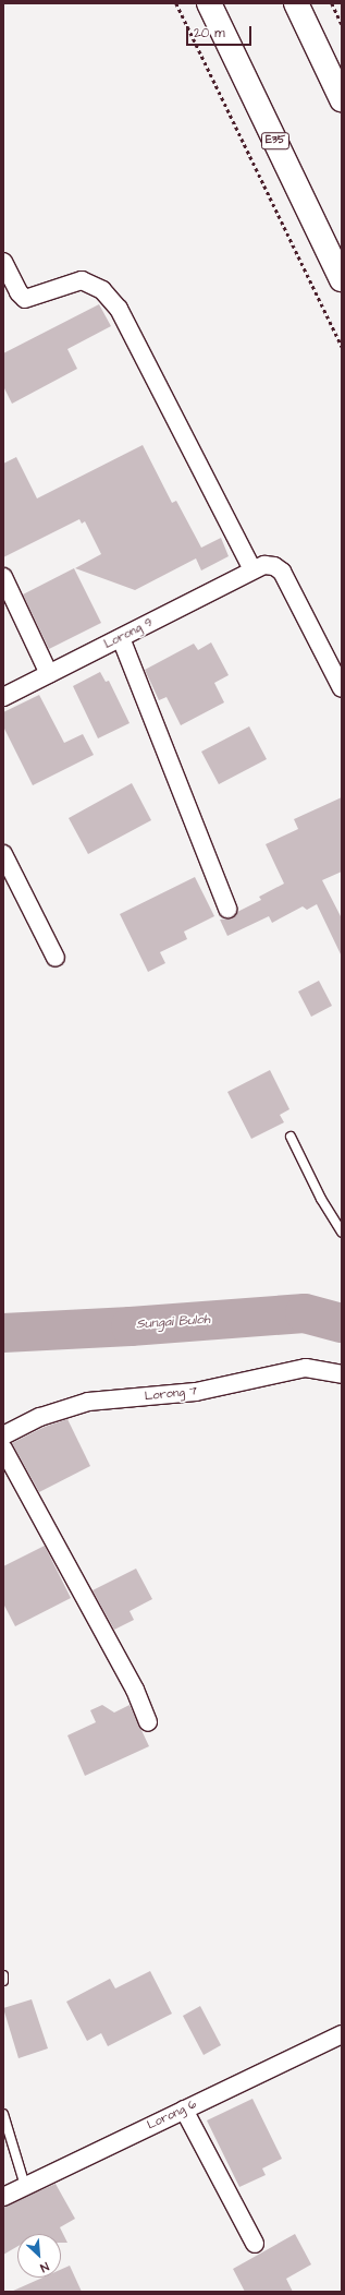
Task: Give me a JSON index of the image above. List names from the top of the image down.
{
  "streets": {
    "highway": ["E35"],
    "street": ["Lorong 9", "Lorong 7", "Lorong 6"]
  },
  "water": ["Sungai Buloh"],
  "scale_bar": "20 m",
  "north": "bottom right"
}
